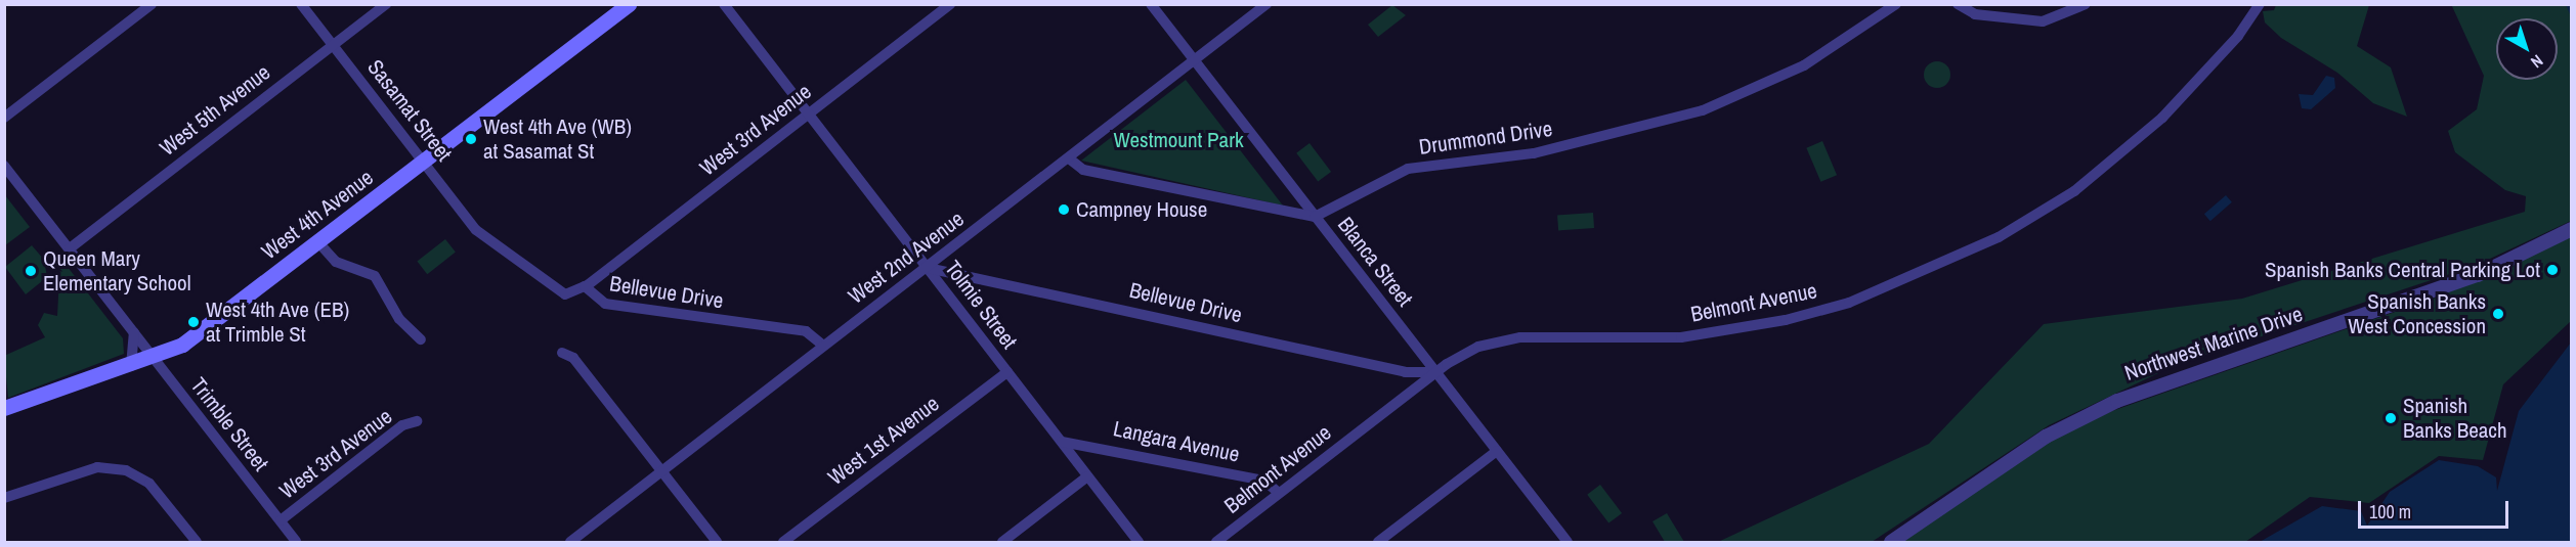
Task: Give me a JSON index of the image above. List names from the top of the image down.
{
  "streets": {
    "main road": ["West 4th Avenue"],
    "street": [
      "West 5th Avenue",
      "Sasamat Street",
      "West 3rd Avenue",
      "Drummond Drive",
      "West 2nd Avenue",
      "Blanca Street",
      "Bellevue Drive",
      "Belmont Avenue",
      "Tolmie Street",
      "Northwest Marine Drive",
      "Trimble Street",
      "West 1st Avenue",
      "Langara Avenue"
    ]
  },
  "crossings": [
    ["West 5th Avenue", "Sasamat Street"],
    ["West 5th Avenue", "Trimble Street"],
    ["Sasamat Street", "West 4th Avenue"],
    ["Sasamat Street", "Bellevue Drive"],
    ["West 3rd Avenue", "Bellevue Drive"],
    ["West 3rd Avenue", "Tolmie Street"],
    ["West 3rd Avenue", "Trimble Street"],
    ["Drummond Drive", "Blanca Street"],
    ["West 4th Avenue", "Trimble Street"],
    ["West 2nd Avenue", "Blanca Street"],
    ["West 2nd Avenue", "Bellevue Drive"],
    ["West 2nd Avenue", "Tolmie Street"],
    ["Blanca Street", "Bellevue Drive"],
    ["Blanca Street", "Belmont Avenue"],
    ["Bellevue Drive", "Belmont Avenue"],
    ["Bellevue Drive", "Tolmie Street"],
    ["Belmont Avenue", "Langara Avenue"],
    ["Tolmie Street", "West 1st Avenue"],
    ["Tolmie Street", "Langara Avenue"]
  ],
  "parks": ["Westmount Park"],
  "places": [
    "West 4th Ave (WB) at Sasamat St",
    "Campney House",
    "Spanish Banks Central Parking Lot",
    "Queen Mary Elementary School",
    "Spanish Banks West Concession",
    "West 4th Ave (EB) at Trimble St",
    "Spanish Banks Beach"
  ],
  "scale_bar": "100 m",
  "north": "bottom right"
}
